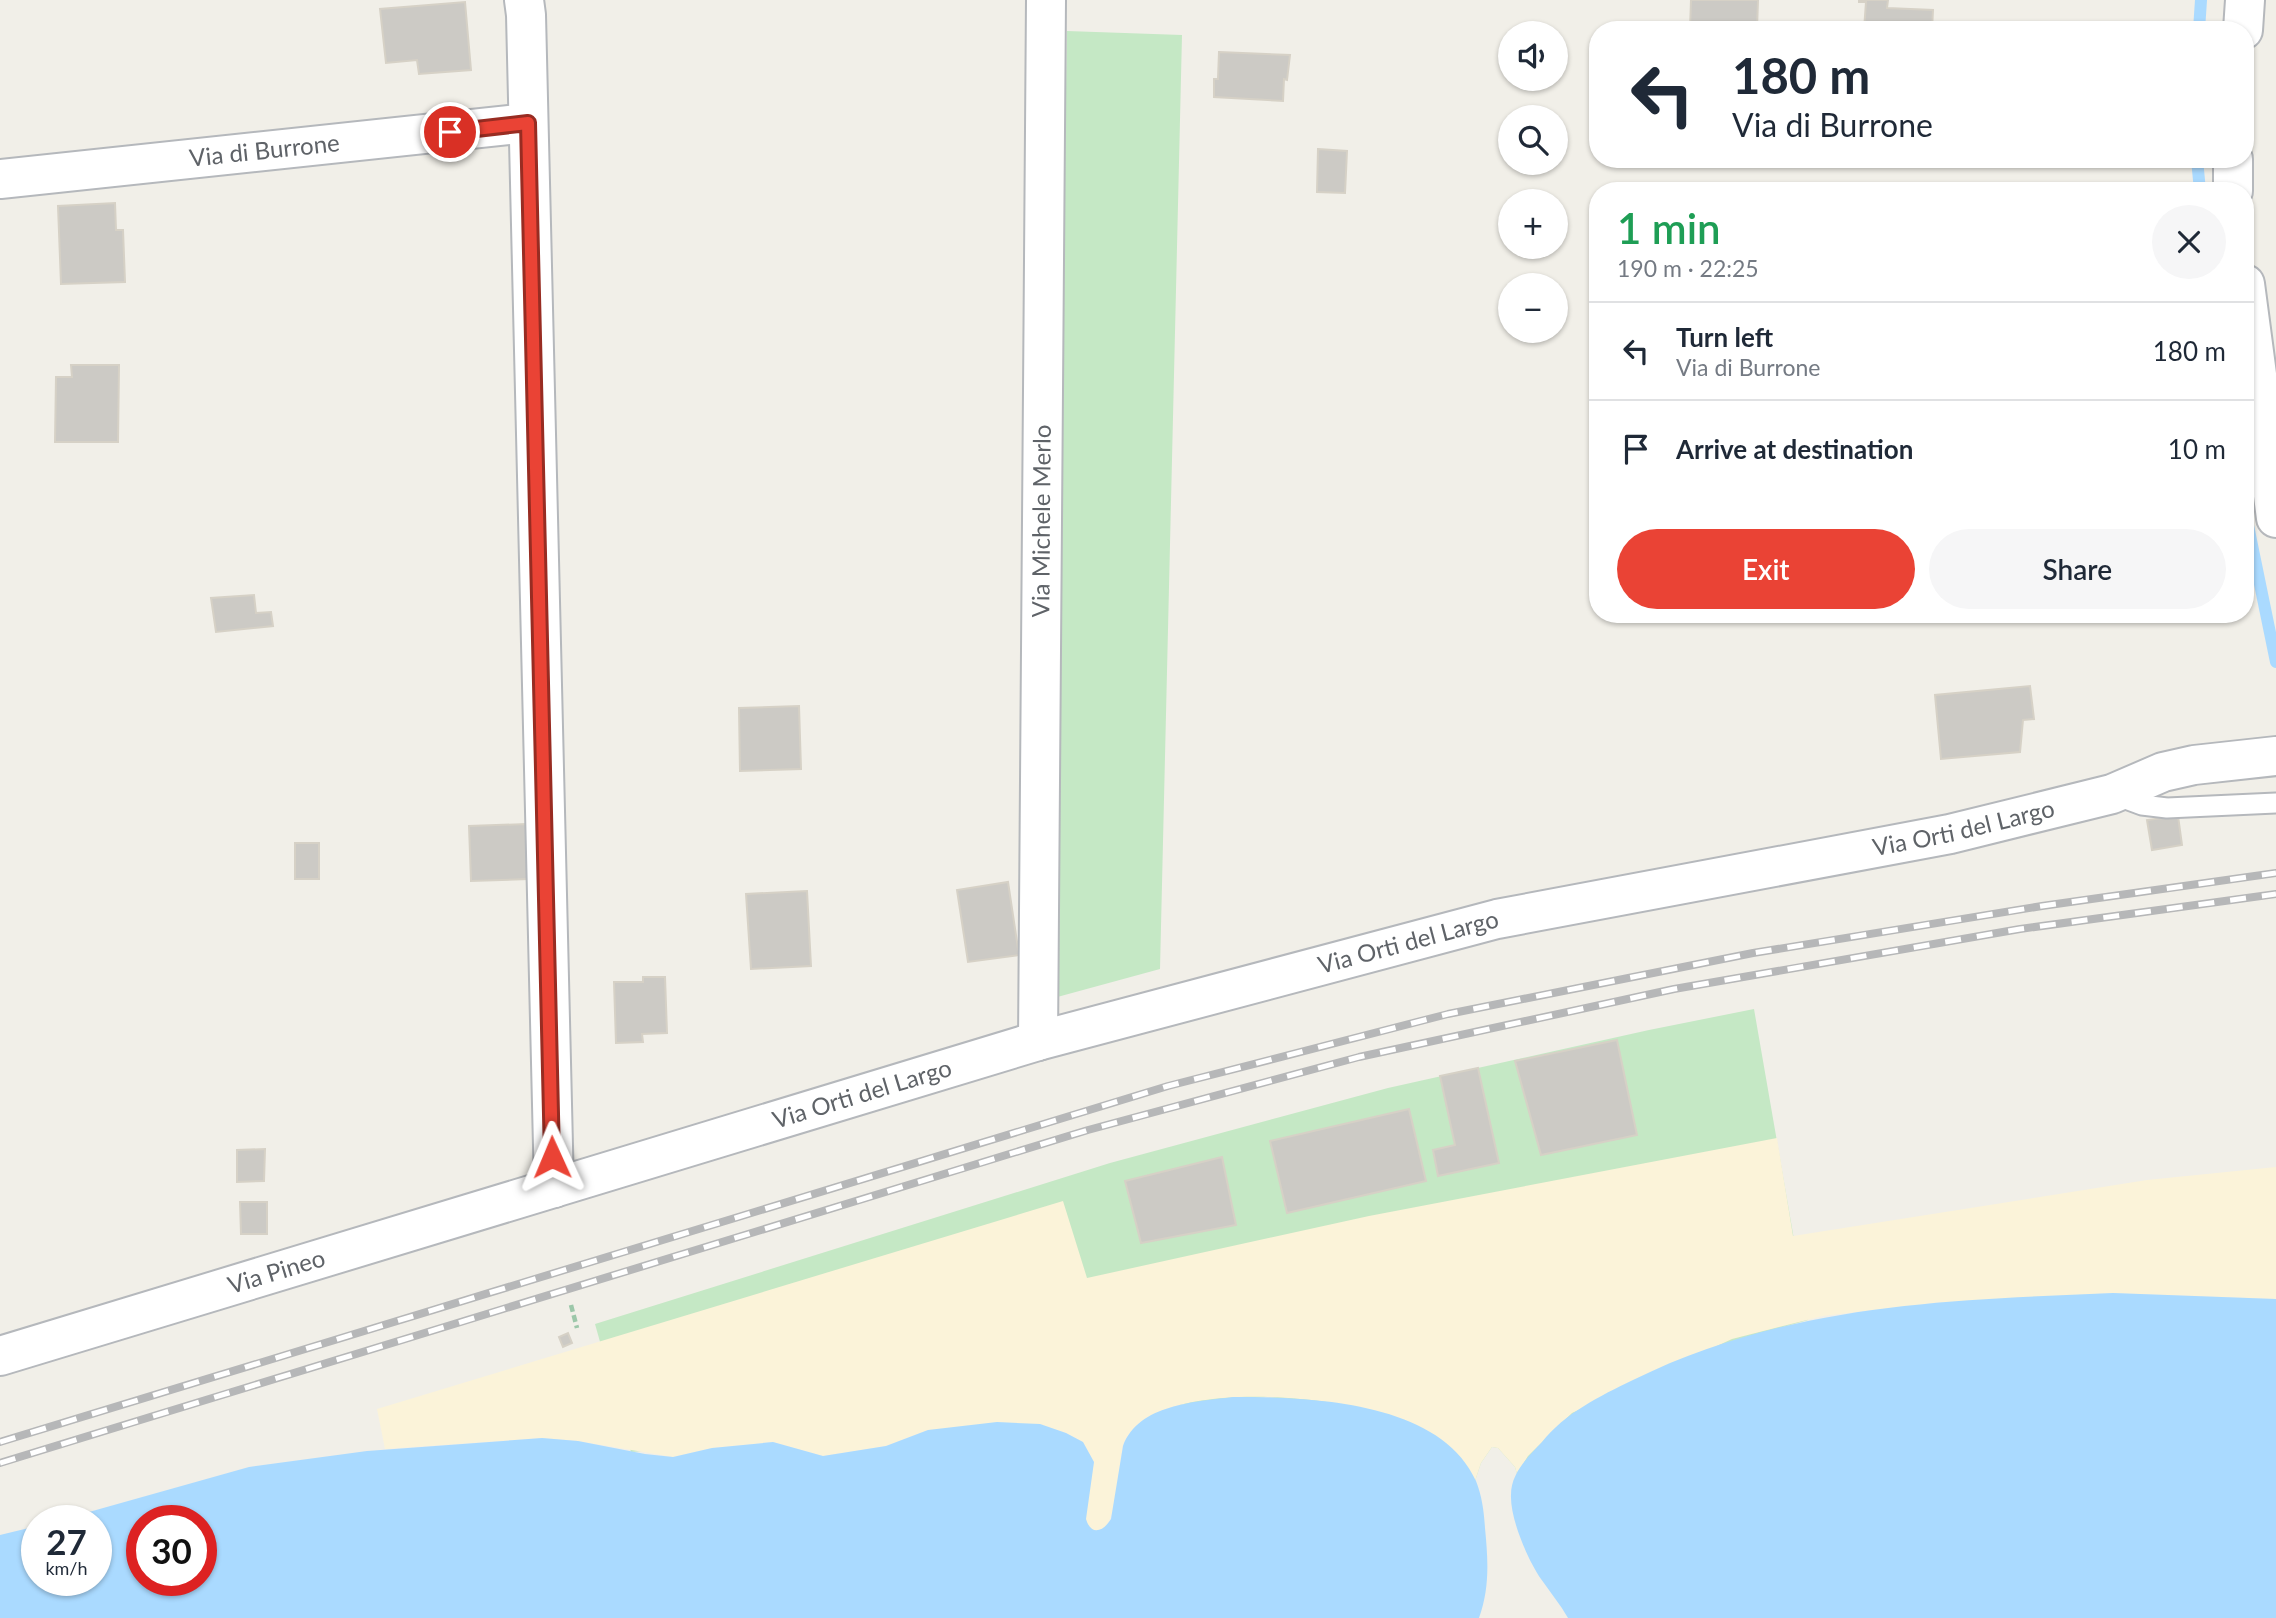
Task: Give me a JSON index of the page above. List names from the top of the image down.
{
  "streets": {
    "street": [
      "Via di Burrone",
      "Via Michele Merlo",
      "Via Orti del Largo",
      "Via Pineo"
    ]
  },
  "crossings": [
    ["Via Michele Merlo", "Via Orti del Largo"],
    ["Via Orti del Largo", "Via Pineo"]
  ],
  "page": {
    "map_buttons": ["+", "−"],
    "turn": ["180 m", "Via di Burrone"],
    "heading": ["1 min", "190 m · 22:25"],
    "list": [
      {
        "name": "Turn left",
        "note": "Via di Burrone",
        "value": "180 m"
      },
      {
        "name": "Arrive at destination",
        "value": "10 m"
      }
    ],
    "buttons": ["Exit", "Share"],
    "speed": "27 km/h",
    "limit": "30"
  }
}
